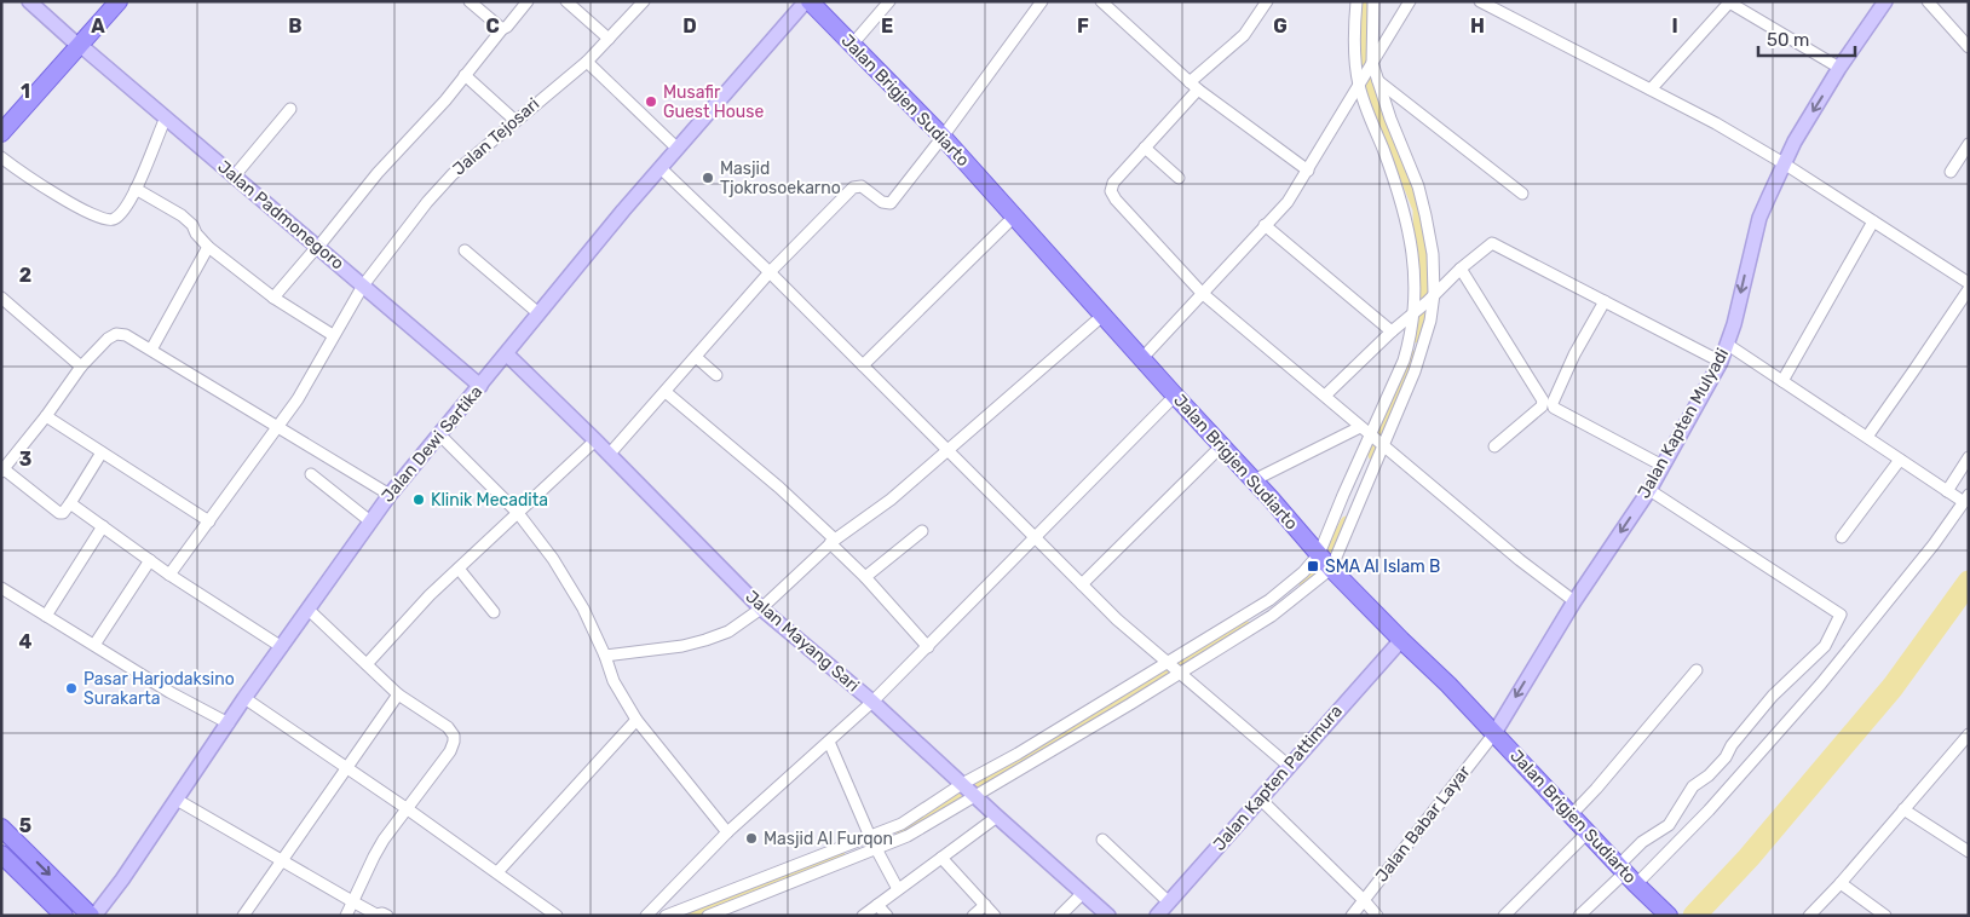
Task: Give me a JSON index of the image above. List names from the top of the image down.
{
  "streets": {
    "main road": [
      "Jalan Brigjen Sudiarto",
      "Jalan Padmonegoro",
      "Jalan Kapten Mulyadi",
      "Jalan Dewi Sartika",
      "Jalan Mayang Sari",
      "Jalan Kapten Pattimura"
    ],
    "street": ["Jalan Tejosari", "Jalan Babar Layar"]
  },
  "crossings": [
    ["Jalan Brigjen Sudiarto", "Jalan Kapten Mulyadi"],
    ["Jalan Brigjen Sudiarto", "Jalan Dewi Sartika"],
    ["Jalan Brigjen Sudiarto", "Jalan Kapten Pattimura"],
    ["Jalan Brigjen Sudiarto", "Jalan Babar Layar"],
    ["Jalan Tejosari", "Jalan Padmonegoro"],
    ["Jalan Padmonegoro", "Jalan Dewi Sartika"],
    ["Jalan Kapten Mulyadi", "Jalan Babar Layar"],
    ["Jalan Dewi Sartika", "Jalan Mayang Sari"]
  ],
  "one_way": ["Jalan Kapten Mulyadi"],
  "places": {
    "other": [
      "Musafir Guest House",
      "Masjid Tjokrosoekarno",
      "Klinik Mecadita",
      "Pasar Harjodaksino Surakarta",
      "Masjid Al Furqon"
    ],
    "transit": ["SMA Al Islam B"]
  },
  "scale_bar": "50 m",
  "grid": {
    "columns": [
      "A",
      "B",
      "C",
      "D",
      "E",
      "F",
      "G",
      "H",
      "I"
    ],
    "rows": [
      "1",
      "2",
      "3",
      "4",
      "5"
    ]
  }
}
